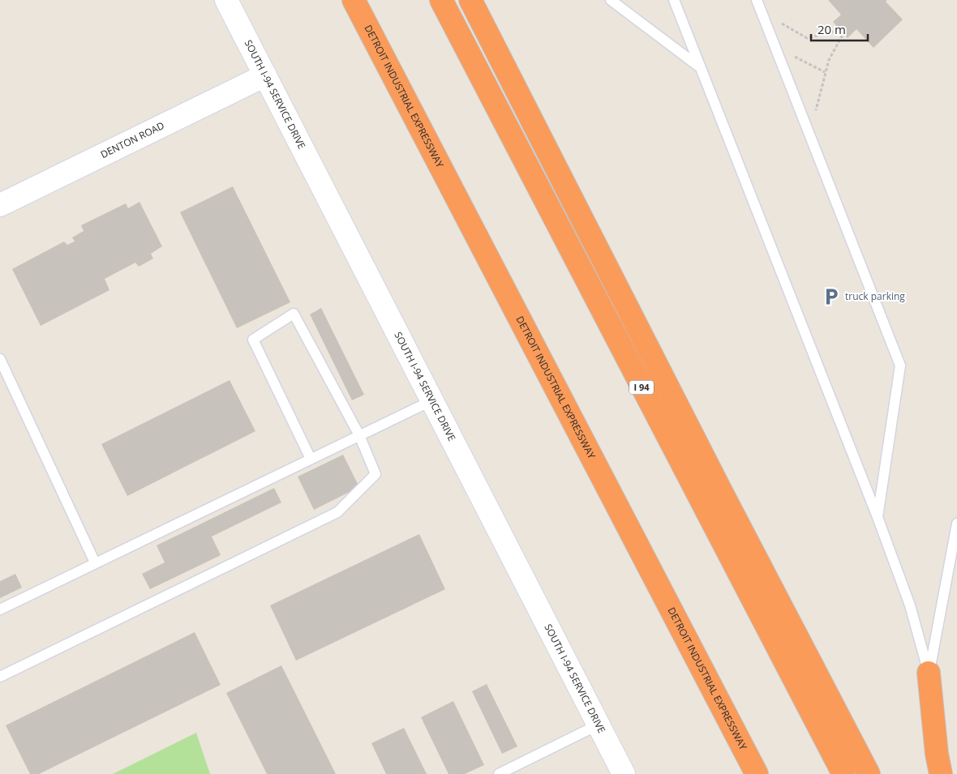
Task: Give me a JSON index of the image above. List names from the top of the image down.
{
  "streets": {
    "highway": ["DETROIT INDUSTRIAL EXPRESSWAY", "I 94"],
    "street": ["SOUTH I-94 SERVICE DRIVE", "DENTON ROAD"]
  },
  "crossings": [
    ["SOUTH I-94 SERVICE DRIVE", "DENTON ROAD"]
  ],
  "places": {
    "parking": ["truck parking"]
  },
  "scale_bar": "20 m"
}
